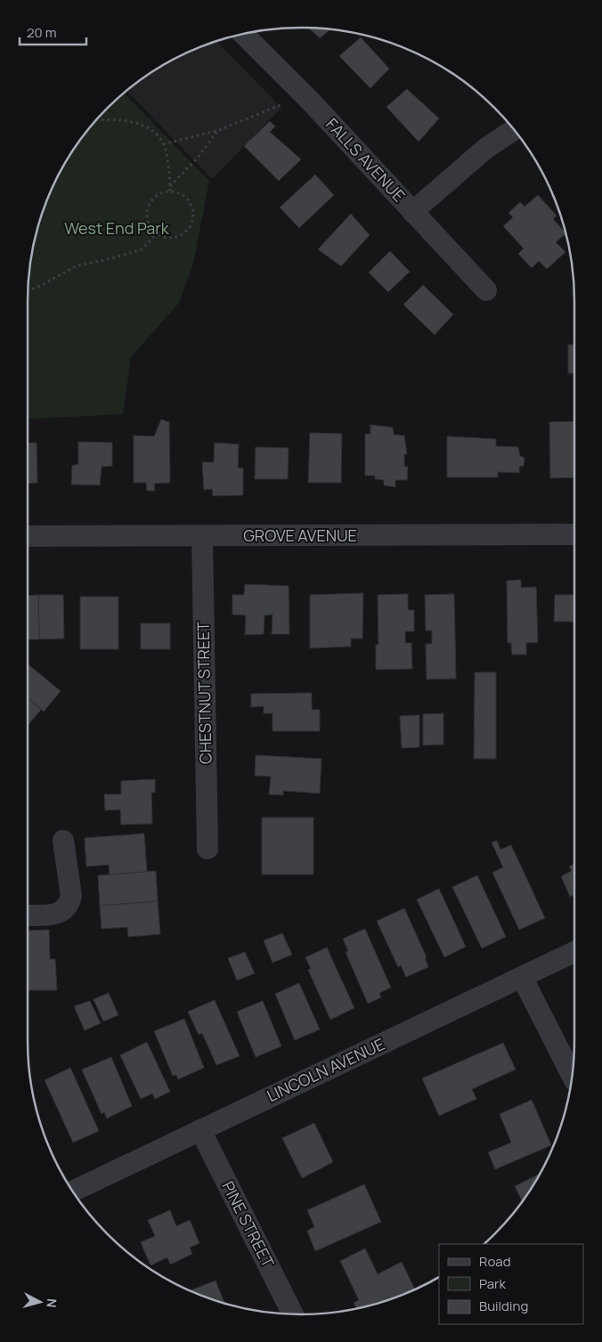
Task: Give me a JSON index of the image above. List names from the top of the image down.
{
  "streets": {
    "street": [
      "FALLS AVENUE",
      "GROVE AVENUE",
      "CHESTNUT STREET",
      "LINCOLN AVENUE",
      "PINE STREET"
    ]
  },
  "crossings": [
    ["GROVE AVENUE", "CHESTNUT STREET"],
    ["LINCOLN AVENUE", "PINE STREET"]
  ],
  "parks": ["West End Park"],
  "legend": ["Road", "Park", "Building"],
  "scale_bar": "20 m",
  "north": "right"
}
